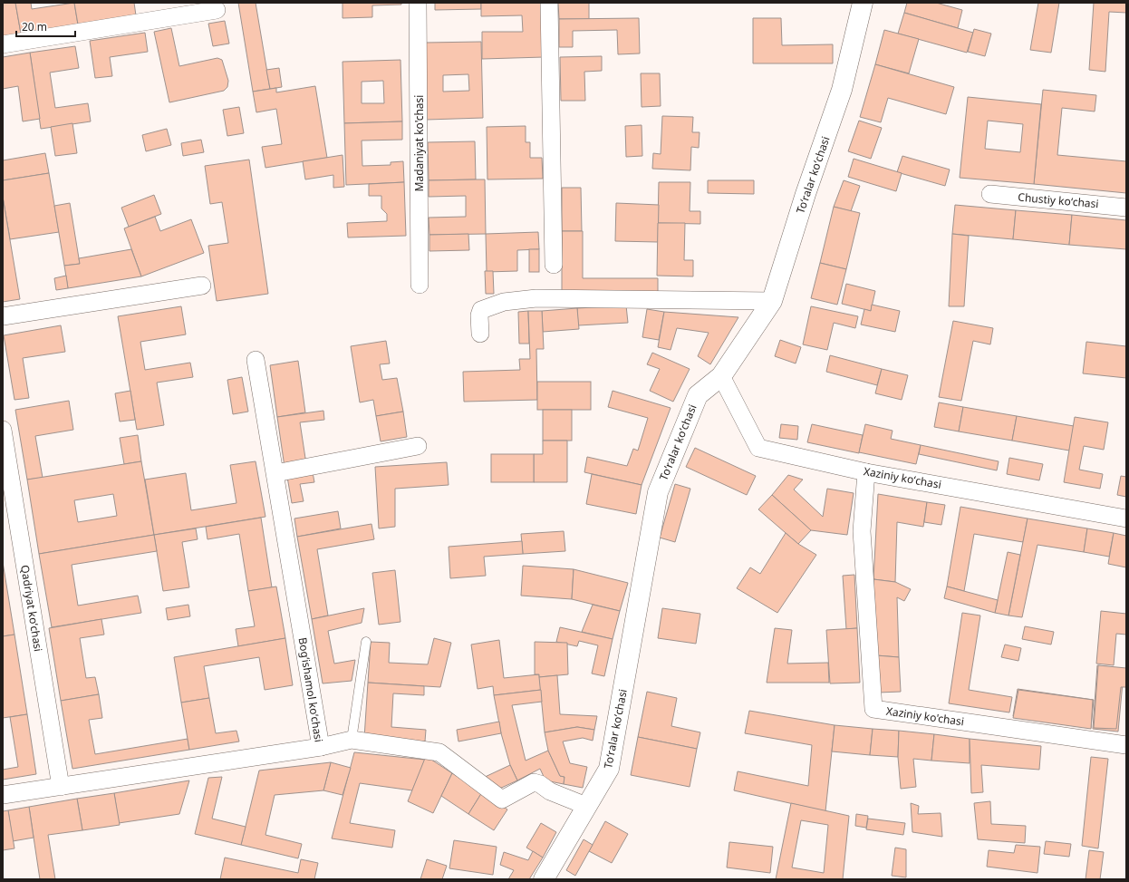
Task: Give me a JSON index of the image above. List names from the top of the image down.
{
  "streets": {
    "street": [
      "Madaniyat ko'chasi",
      "Toʻralar koʻchasi",
      "Chustiy koʻchasi",
      "Xaziniy koʻchasi",
      "Qadriyat koʻchasi",
      "Bogʻishamol koʻchasi",
      "Xaziniy ko'chasi"
    ]
  },
  "crossings": [
    ["Toʻralar koʻchasi", "Xaziniy koʻchasi"],
    ["Xaziniy koʻchasi", "Xaziniy ko'chasi"],
    ["Qadriyat koʻchasi", "Bogʻishamol koʻchasi"]
  ],
  "scale_bar": "20 m"
}
